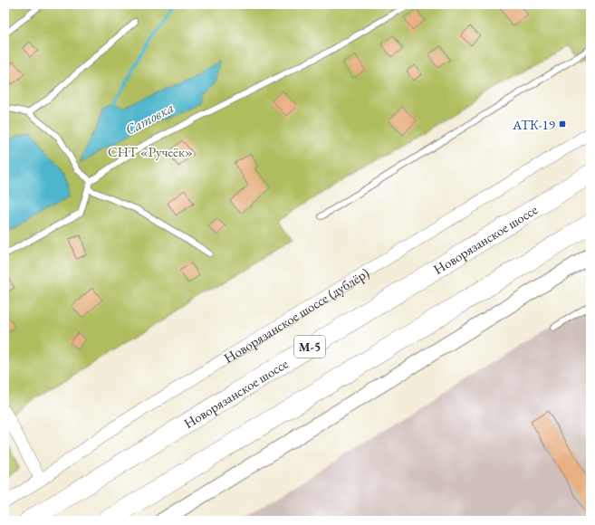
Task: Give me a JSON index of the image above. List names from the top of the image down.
{
  "streets": {
    "highway": ["Новорязанское шоссе", "М-5"],
    "street": ["Новорязанское шоссе (дублёр)"]
  },
  "water": ["Сатовка"],
  "parks": ["СНТ «Ручеёк»"],
  "places": {
    "transit": ["АТК-19"]
  }
}
